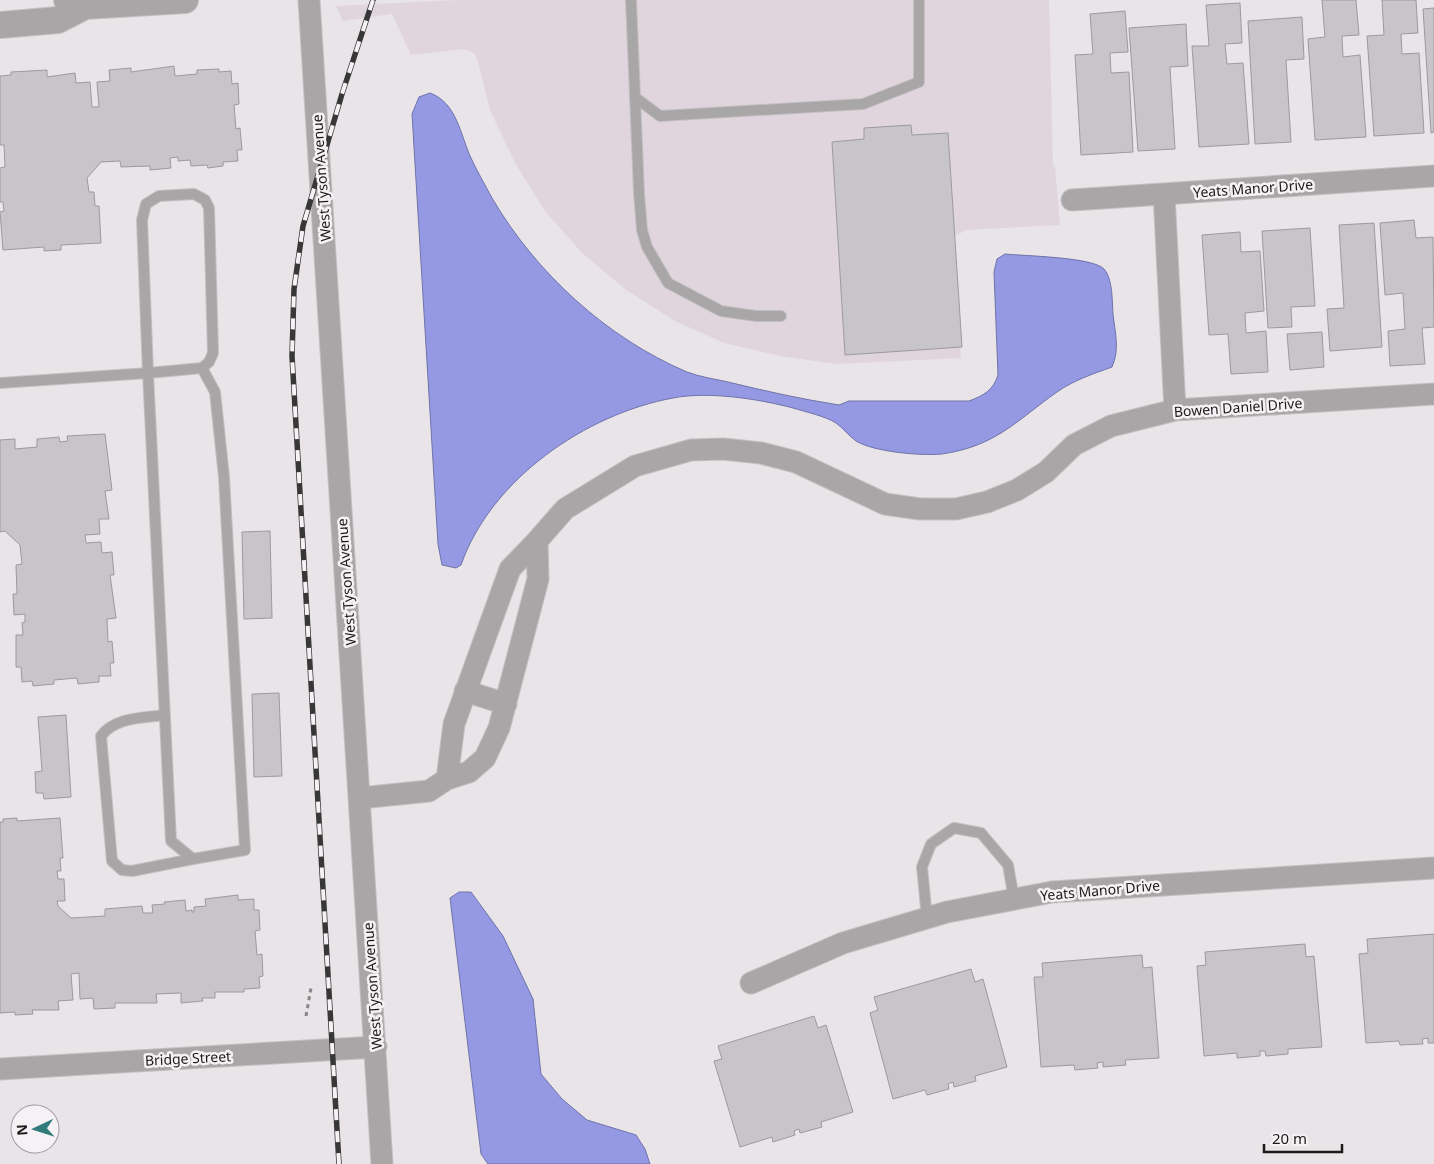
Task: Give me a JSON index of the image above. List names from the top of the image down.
{
  "streets": {
    "street": [
      "West Tyson Avenue",
      "Yeats Manor Drive",
      "Bowen Daniel Drive",
      "Bridge Street"
    ]
  },
  "crossings": [
    ["West Tyson Avenue", "Bridge Street"]
  ],
  "scale_bar": "20 m",
  "north": "left"
}
